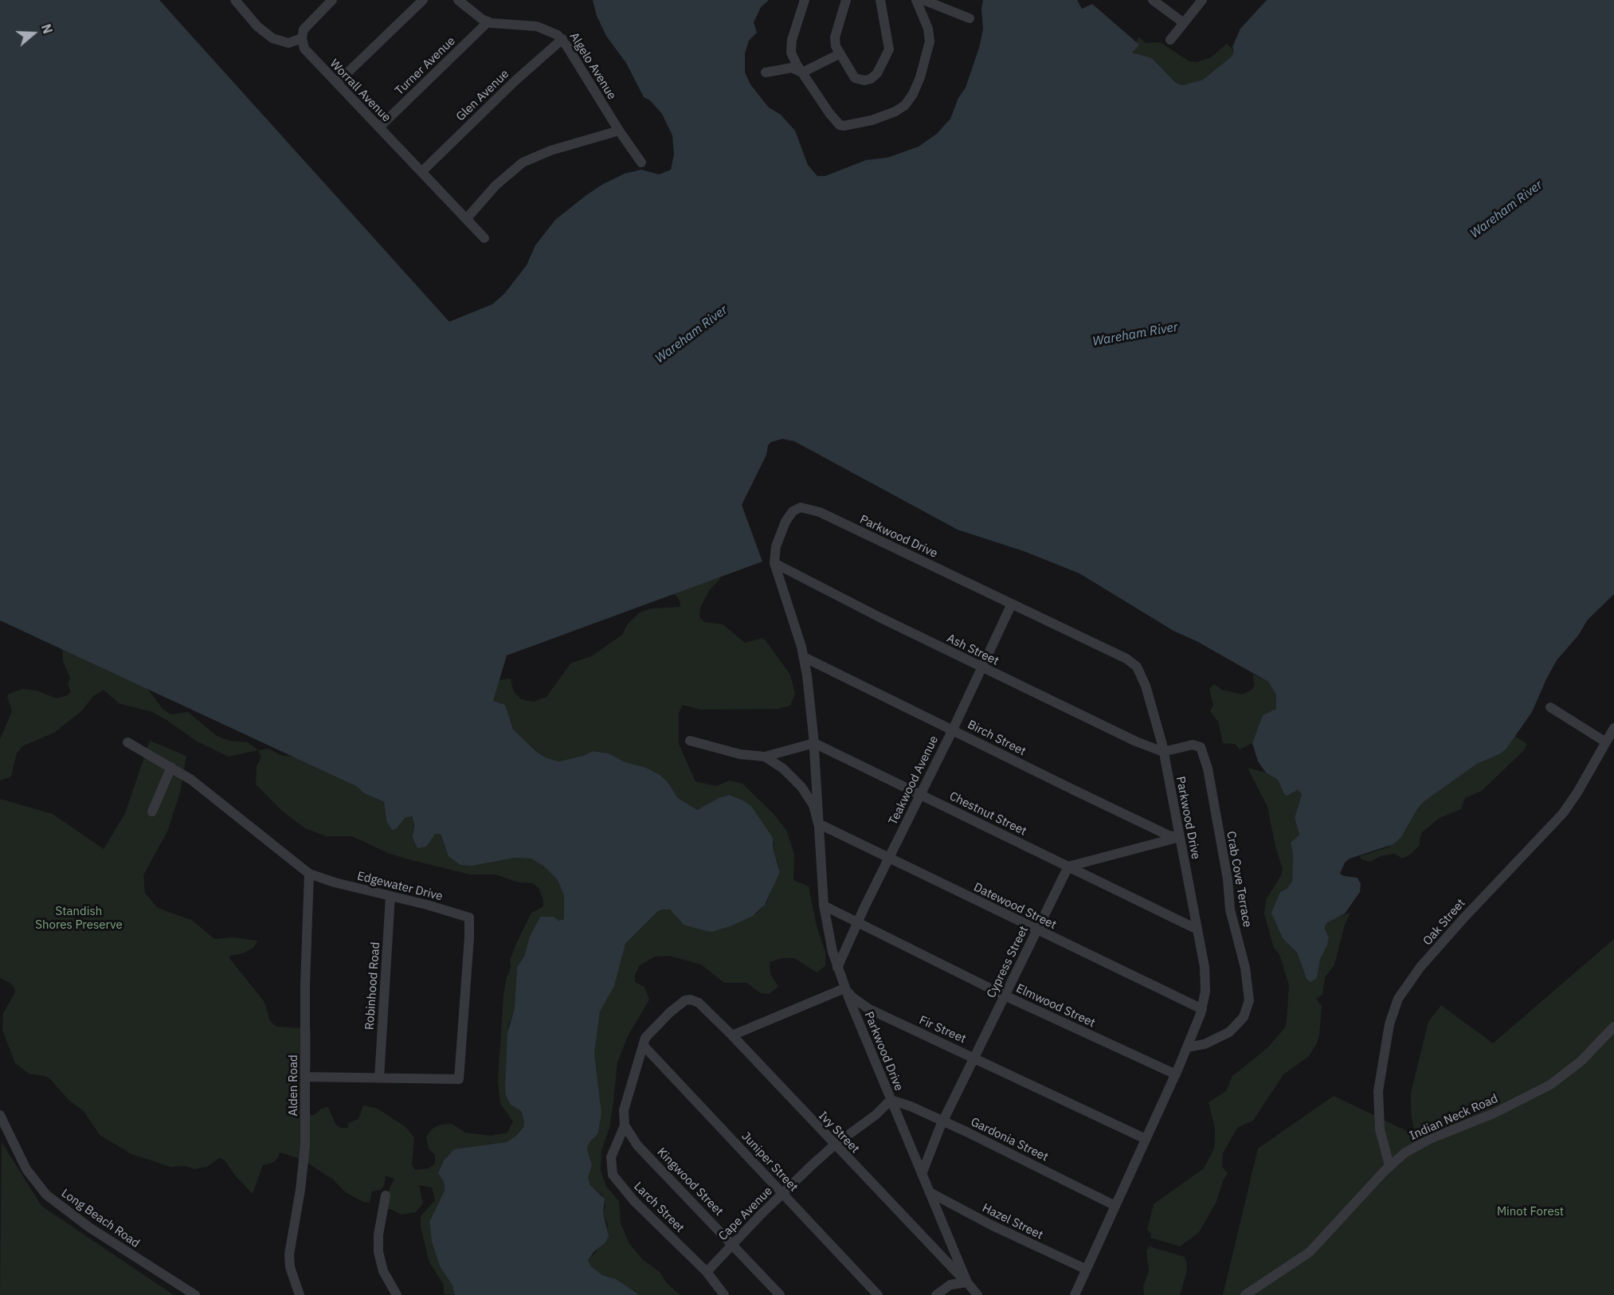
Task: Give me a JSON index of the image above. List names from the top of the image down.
{
  "streets": {
    "street": [
      "Turner Avenue",
      "Algelo Avenue",
      "Worrall Avenue",
      "Glen Avenue",
      "Parkwood Drive",
      "Ash Street",
      "Birch Street",
      "Teakwood Avenue",
      "Chestnut Street",
      "Crab Cove Terrace",
      "Edgewater Drive",
      "Datewood Street",
      "Oak Street",
      "Cypress Street",
      "Robinhood Road",
      "Elmwood Street",
      "Fir Street",
      "Alden Road",
      "Indian Neck Road",
      "Ivy Street",
      "Gardonia Street",
      "Juniper Street",
      "Kingwood Street",
      "Larch Street",
      "Cape Avenue",
      "Long Beach Road",
      "Hazel Street"
    ]
  },
  "crossings": [
    ["Turner Avenue", "Algelo Avenue"],
    ["Turner Avenue", "Worrall Avenue"],
    ["Algelo Avenue", "Glen Avenue"],
    ["Worrall Avenue", "Glen Avenue"],
    ["Parkwood Drive", "Ash Street"],
    ["Parkwood Drive", "Birch Street"],
    ["Parkwood Drive", "Teakwood Avenue"],
    ["Parkwood Drive", "Chestnut Street"],
    ["Parkwood Drive", "Crab Cove Terrace"],
    ["Parkwood Drive", "Datewood Street"],
    ["Parkwood Drive", "Cypress Street"],
    ["Parkwood Drive", "Elmwood Street"],
    ["Parkwood Drive", "Fir Street"],
    ["Parkwood Drive", "Ivy Street"],
    ["Parkwood Drive", "Gardonia Street"],
    ["Parkwood Drive", "Cape Avenue"],
    ["Parkwood Drive", "Hazel Street"],
    ["Ash Street", "Teakwood Avenue"],
    ["Ash Street", "Crab Cove Terrace"],
    ["Birch Street", "Teakwood Avenue"],
    ["Teakwood Avenue", "Chestnut Street"],
    ["Teakwood Avenue", "Datewood Street"],
    ["Teakwood Avenue", "Elmwood Street"],
    ["Chestnut Street", "Cypress Street"],
    ["Edgewater Drive", "Robinhood Road"],
    ["Edgewater Drive", "Alden Road"],
    ["Datewood Street", "Cypress Street"],
    ["Oak Street", "Indian Neck Road"],
    ["Cypress Street", "Elmwood Street"],
    ["Cypress Street", "Fir Street"],
    ["Cypress Street", "Gardonia Street"],
    ["Ivy Street", "Larch Street"],
    ["Ivy Street", "Cape Avenue"],
    ["Gardonia Street", "Cape Avenue"],
    ["Juniper Street", "Larch Street"],
    ["Juniper Street", "Cape Avenue"],
    ["Kingwood Street", "Larch Street"],
    ["Kingwood Street", "Cape Avenue"],
    ["Larch Street", "Cape Avenue"]
  ],
  "water": ["Wareham River"],
  "parks": ["Standish Shores Preserve", "Minot Forest"],
  "north": "right"
}
